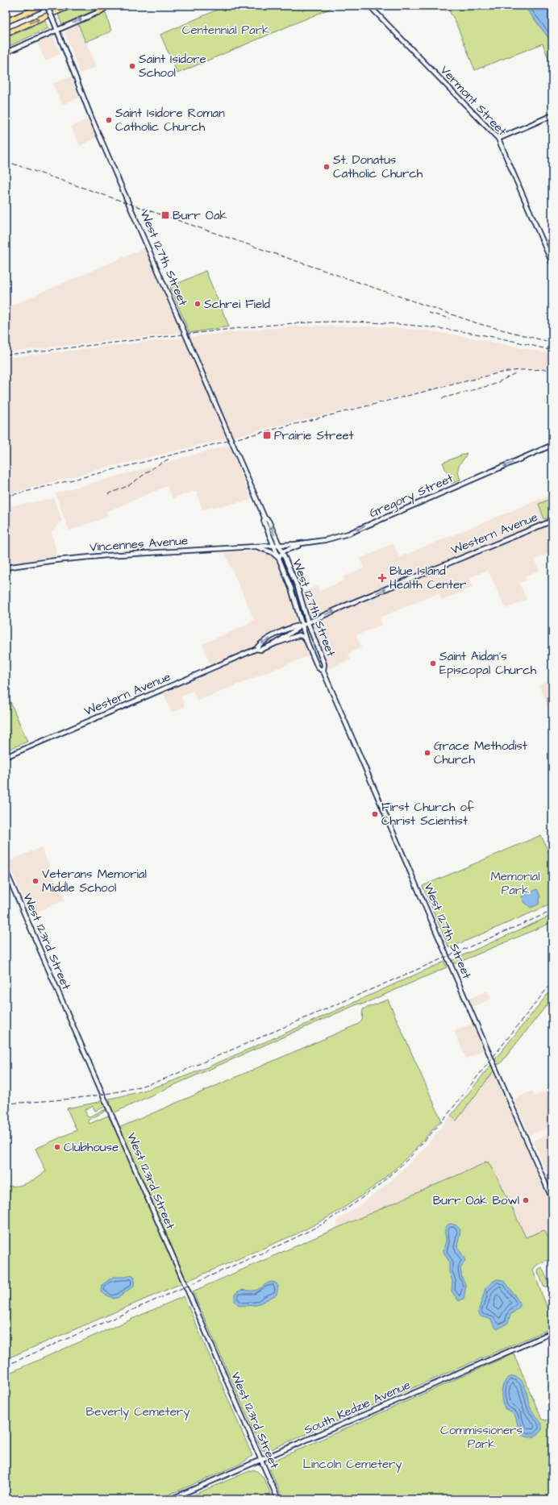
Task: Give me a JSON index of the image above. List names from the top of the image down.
{
  "streets": {
    "main road": [
      "Vermont Street",
      "West 127th Street",
      "Gregory Street",
      "Western Avenue",
      "Vincennes Avenue",
      "West 123rd Street",
      "South Kedzie Avenue"
    ]
  },
  "crossings": [
    ["West 127th Street", "Gregory Street"],
    ["West 127th Street", "Western Avenue"],
    ["West 127th Street", "Vincennes Avenue"],
    ["Gregory Street", "Vincennes Avenue"],
    ["West 123rd Street", "South Kedzie Avenue"]
  ],
  "one_way": ["Gregory Street"],
  "parks": [
    "Centennial Park",
    "Memorial Park",
    "Beverly Cemetery",
    "Commissioners Park",
    "Lincoln Cemetery"
  ],
  "places": {
    "other": [
      "Saint Isidore School",
      "Saint Isidore Roman Catholic Church",
      "St. Donatus Catholic Church",
      "Schrei Field",
      "Saint Aidan's Episcopal Church",
      "Grace Methodist Church",
      "First Church of Christ Scientist",
      "Veterans Memorial Middle School",
      "Clubhouse",
      "Burr Oak Bowl"
    ],
    "transit": ["Burr Oak", "Prairie Street"],
    "health": ["Blue Island Health Center"]
  }
}
